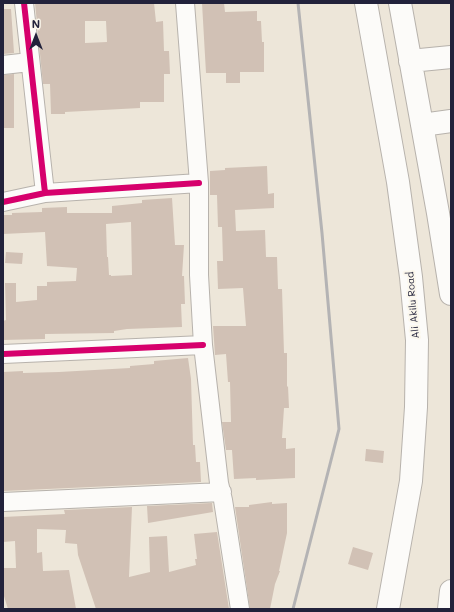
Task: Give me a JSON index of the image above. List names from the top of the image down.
{
  "streets": {
    "main road": ["Ali Akilu Road"]
  },
  "north": "top"
}
